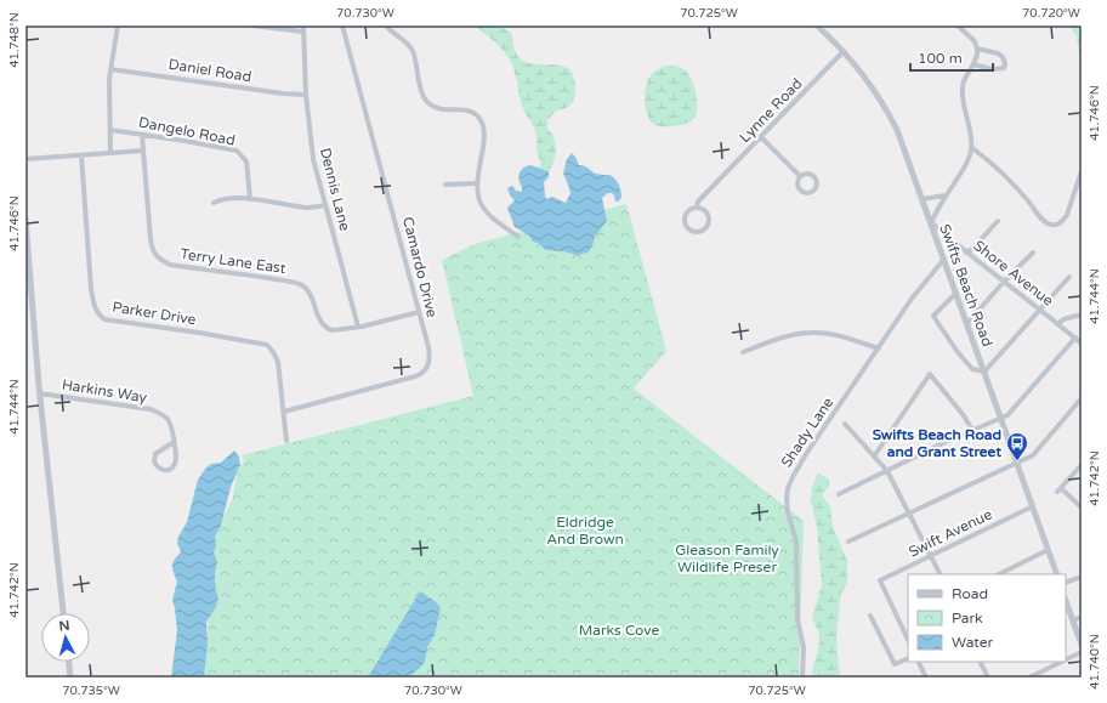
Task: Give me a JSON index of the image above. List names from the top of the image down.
{
  "streets": {
    "street": [
      "Daniel Road",
      "Lynne Road",
      "Dangelo Road",
      "Dennis Lane",
      "Terry Lane East",
      "Camardo Drive",
      "Shore Avenue",
      "Swifts Beach Road",
      "Parker Drive",
      "Harkins Way",
      "Shady Lane",
      "Swift Avenue"
    ]
  },
  "crossings": [
    ["Daniel Road", "Dennis Lane"],
    ["Lynne Road", "Swifts Beach Road"],
    ["Dennis Lane", "Terry Lane East"],
    ["Terry Lane East", "Camardo Drive"],
    ["Camardo Drive", "Parker Drive"],
    ["Shore Avenue", "Swifts Beach Road"],
    ["Swifts Beach Road", "Shady Lane"],
    ["Swifts Beach Road", "Swift Avenue"]
  ],
  "parks": ["Eldridge And Brown", "Gleason Family Wildlife Preser", "Marks Cove"],
  "places": {
    "bus stop": ["Swifts Beach Road and Grant Street"]
  },
  "legend": ["Road", "Park", "Water"],
  "scale_bar": "100 m",
  "north": "top",
  "coordinates": [
    "70.730°W",
    "70.725°W",
    "70.720°W",
    "41.748°N",
    "41.746°N",
    "41.744°N",
    "41.742°N",
    "41.740°N",
    "70.735°W"
  ]
}
